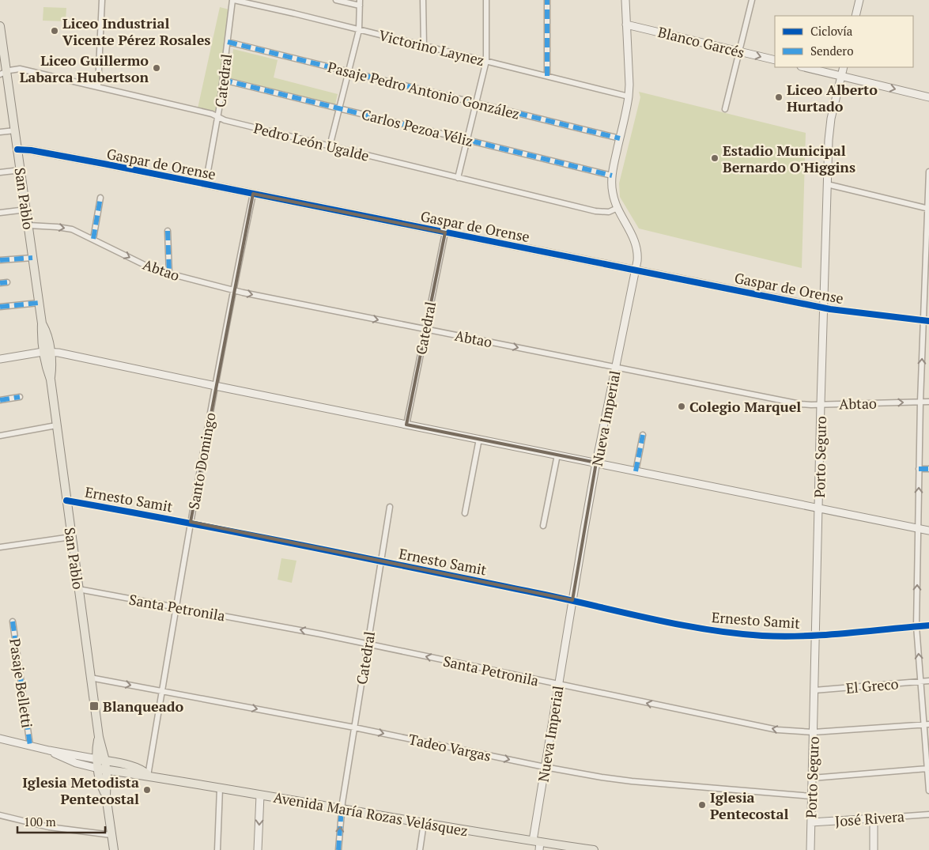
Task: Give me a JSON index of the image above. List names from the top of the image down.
{
  "streets": {
    "main road": ["San Pablo", "Avenida María Rozas Velásquez"],
    "street": [
      "Blanco Garcés",
      "Victorino Laynez",
      "Catedral",
      "Pasaje Pedro Antonio González",
      "Carlos Pezoa Véliz",
      "Pedro León Ugalde",
      "Gaspar de Orense",
      "Abtao",
      "Nueva Imperial",
      "Porto Seguro",
      "Santo Domingo",
      "Ernesto Samit",
      "Santa Petronila",
      "Pasaje Belletti",
      "El Greco",
      "Tadeo Vargas",
      "José Rivera"
    ]
  },
  "crossings": [
    ["Blanco Garcés", "Nueva Imperial"],
    ["Victorino Laynez", "Catedral"],
    ["Victorino Laynez", "Nueva Imperial"],
    ["Catedral", "Pasaje Pedro Antonio González"],
    ["Catedral", "Carlos Pezoa Véliz"],
    ["Catedral", "Pedro León Ugalde"],
    ["Catedral", "Gaspar de Orense"],
    ["Catedral", "Abtao"],
    ["Catedral", "Ernesto Samit"],
    ["Catedral", "Santa Petronila"],
    ["Catedral", "Tadeo Vargas"],
    ["Catedral", "Avenida María Rozas Velásquez"],
    ["Pasaje Pedro Antonio González", "Nueva Imperial"],
    ["Carlos Pezoa Véliz", "Nueva Imperial"],
    ["Pedro León Ugalde", "San Pablo"],
    ["Pedro León Ugalde", "Nueva Imperial"],
    ["Gaspar de Orense", "San Pablo"],
    ["Gaspar de Orense", "Nueva Imperial"],
    ["Gaspar de Orense", "Porto Seguro"],
    ["Gaspar de Orense", "Santo Domingo"],
    ["San Pablo", "Abtao"],
    ["San Pablo", "Ernesto Samit"],
    ["San Pablo", "Santa Petronila"],
    ["San Pablo", "Tadeo Vargas"],
    ["San Pablo", "Avenida María Rozas Velásquez"],
    ["Abtao", "Nueva Imperial"],
    ["Abtao", "Porto Seguro"],
    ["Abtao", "Santo Domingo"],
    ["Nueva Imperial", "Ernesto Samit"],
    ["Nueva Imperial", "Santa Petronila"],
    ["Nueva Imperial", "Tadeo Vargas"],
    ["Nueva Imperial", "Avenida María Rozas Velásquez"],
    ["Porto Seguro", "Ernesto Samit"],
    ["Porto Seguro", "Santa Petronila"],
    ["Porto Seguro", "El Greco"],
    ["Porto Seguro", "Tadeo Vargas"],
    ["Porto Seguro", "José Rivera"],
    ["Santo Domingo", "Ernesto Samit"],
    ["Santo Domingo", "Santa Petronila"],
    ["Santo Domingo", "Tadeo Vargas"],
    ["Santo Domingo", "Avenida María Rozas Velásquez"]
  ],
  "one_way": ["Abtao", "Santa Petronila", "Tadeo Vargas"],
  "places": {
    "other": [
      "Liceo Industrial Vicente Pérez Rosales",
      "Liceo Guillermo Labarca Hubertson",
      "Liceo Alberto Hurtado",
      "Estadio Municipal Bernardo O'Higgins",
      "Colegio Marquel",
      "Iglesia Metodista Pentecostal",
      "Iglesia Pentecostal"
    ],
    "transit": ["Blanqueado"]
  },
  "legend": ["Ciclovía", "Sendero"],
  "scale_bar": "100 m"
}
